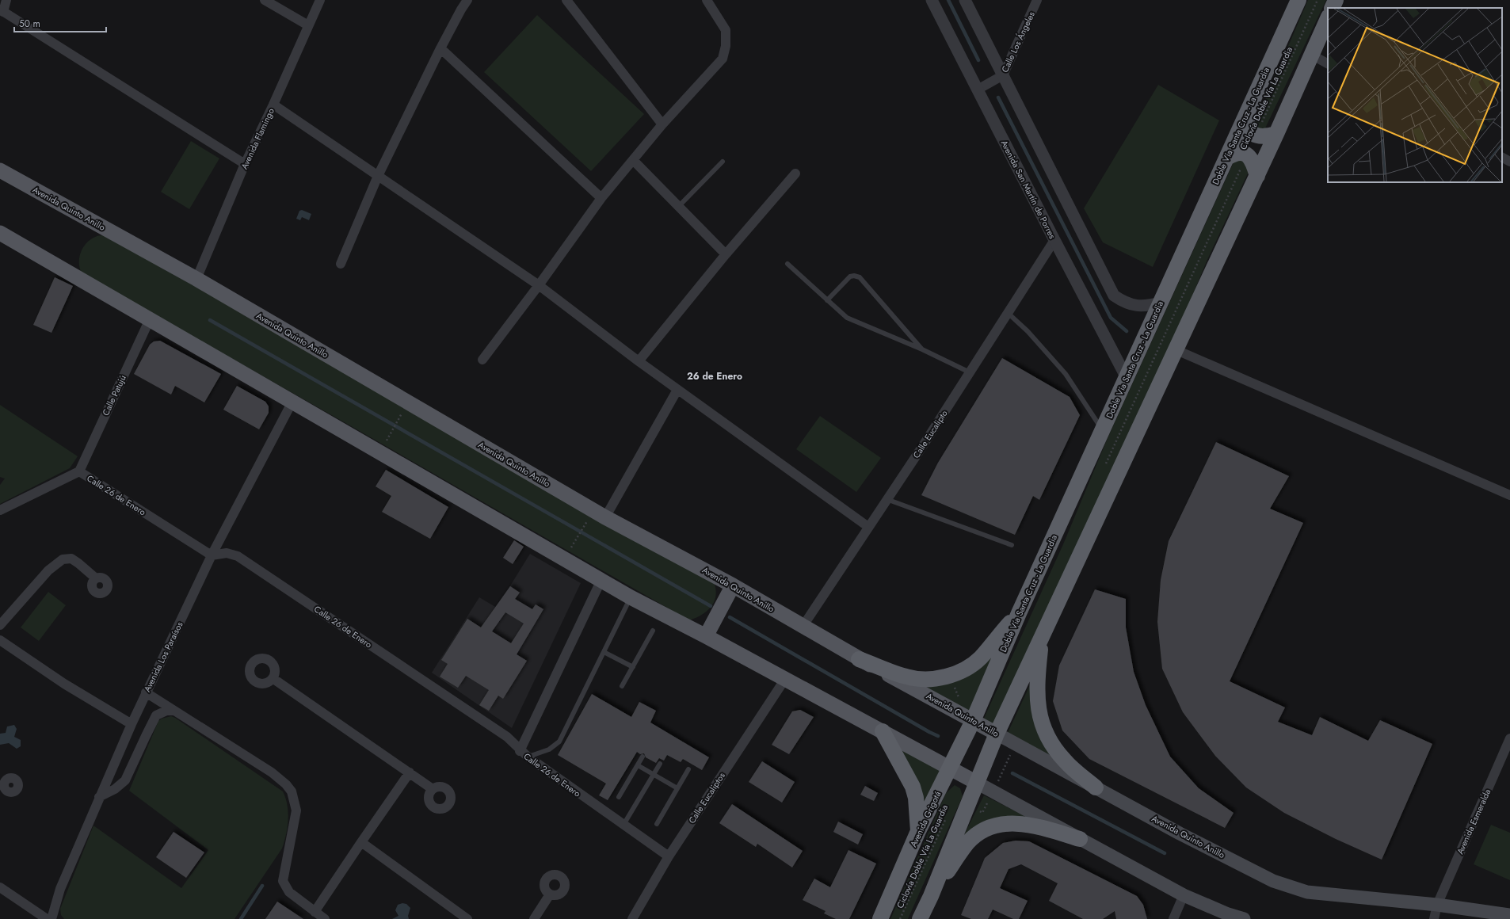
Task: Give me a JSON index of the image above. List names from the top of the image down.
{
  "streets": {
    "highway": ["Doble Vía Santa Cruz - La Guardia", "Avenida Grigotá"],
    "main road": ["Avenida Quinto Anillo"],
    "street": [
      "Calle Los Ángeles",
      "Avenida Flamingo",
      "Avenida San Martín de Porres",
      "Calle Patujú",
      "Calle Eucalipto",
      "Calle 26 de Enero",
      "Avenida Los Paraísos",
      "Calle Eucaliptos",
      "Avenida Esmeralda"
    ],
    "path": ["Ciclovía Doble Vía La Guardia"]
  },
  "crossings": [
    ["Calle Los Ángeles", "Avenida San Martín de Porres"],
    ["Doble Vía Santa Cruz - La Guardia", "Avenida San Martín de Porres"],
    ["Doble Vía Santa Cruz - La Guardia", "Avenida Quinto Anillo"],
    ["Doble Vía Santa Cruz - La Guardia", "Avenida Grigotá"],
    ["Avenida Flamingo", "Avenida Quinto Anillo"],
    ["Avenida San Martín de Porres", "Calle Eucalipto"],
    ["Avenida Quinto Anillo", "Calle Eucalipto"],
    ["Avenida Quinto Anillo", "Avenida Grigotá"],
    ["Avenida Quinto Anillo", "Avenida Esmeralda"],
    ["Calle Patujú", "Calle 26 de Enero"],
    ["Calle 26 de Enero", "Avenida Los Paraísos"],
    ["Calle 26 de Enero", "Calle Eucaliptos"]
  ],
  "districts": ["26 de Enero"],
  "scale_bar": "50 m"
}
